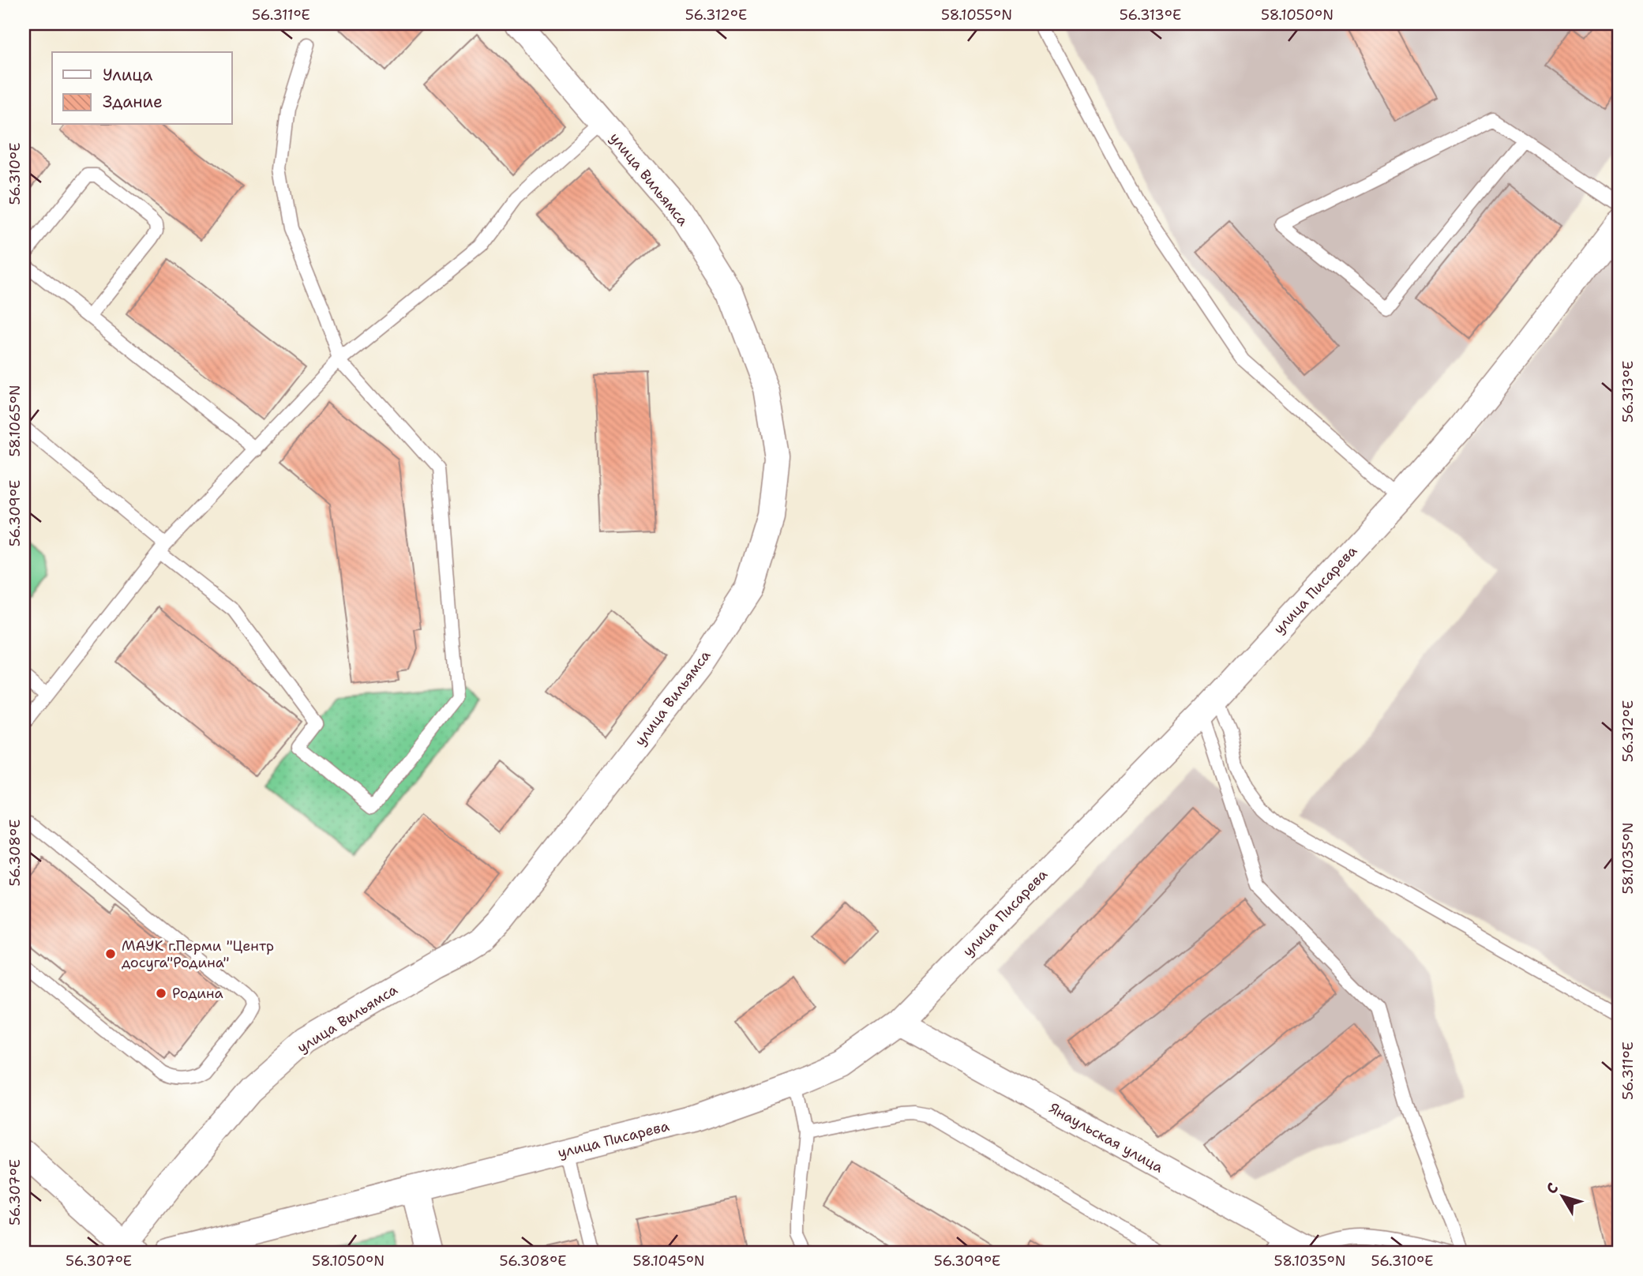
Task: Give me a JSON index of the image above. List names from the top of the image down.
{
  "streets": {
    "street": ["улица Вильямса", "улица Писарева", "Янаульская улица"]
  },
  "crossings": [
    ["улица Писарева", "Янаульская улица"]
  ],
  "places": ["МАУК г.Перми \"Центр досуга\"Родина\"", "Родина"],
  "legend": ["Улица", "Здание"],
  "north": "top left",
  "coordinates": [
    "56.311°E",
    "56.312°E",
    "58.1055°N",
    "56.313°E",
    "58.1050°N",
    "56.310°E",
    "58.1065°N",
    "56.309°E",
    "56.308°E",
    "58.1035°N",
    "56.307°E",
    "58.1045°N"
  ]
}
